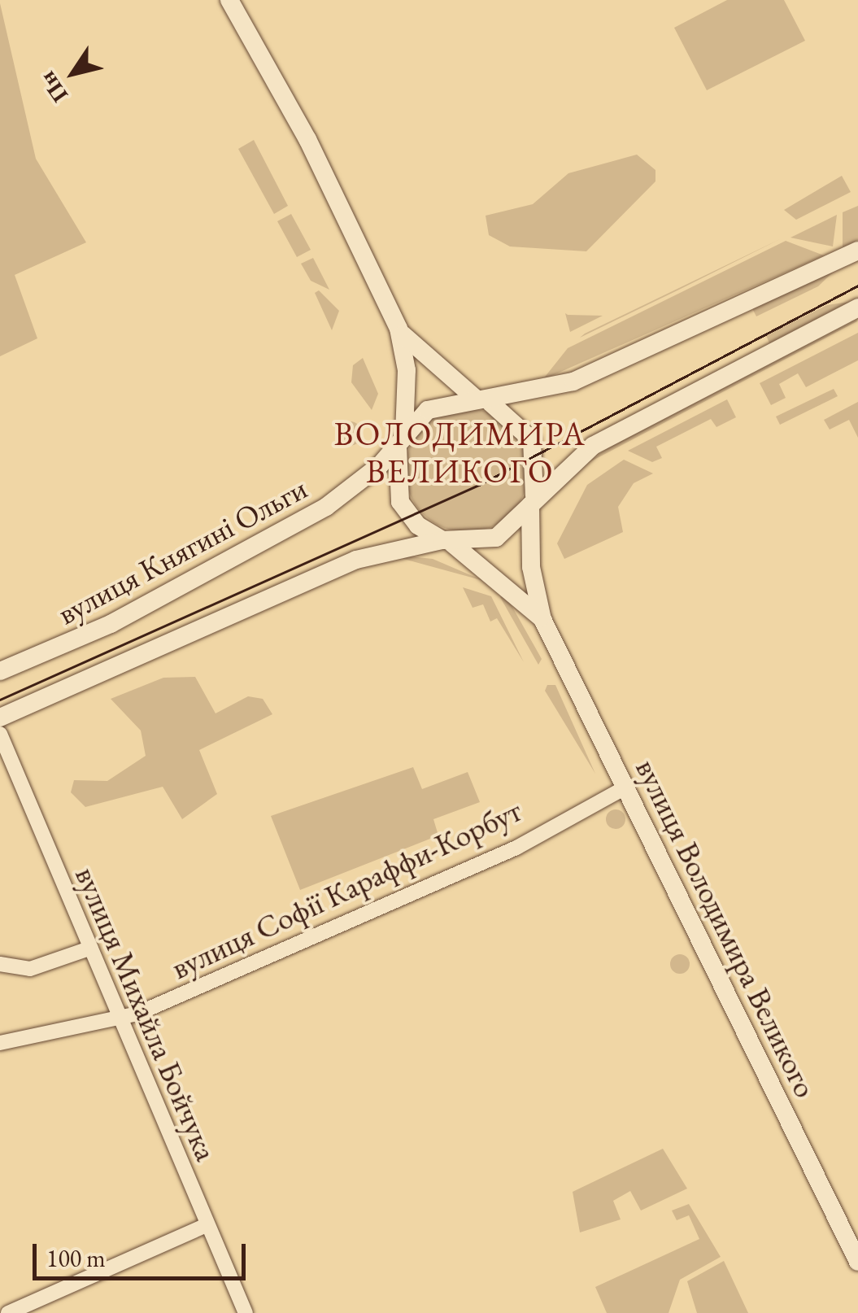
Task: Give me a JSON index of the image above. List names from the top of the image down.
{
  "streets": {
    "main road": ["вулиця Княгині Ольги", "вулиця Володимира Великого"],
    "street": ["вулиця Софії Караффи-Корбут", "вулиця Михайла Бойчука"]
  },
  "crossings": [
    ["вулиця Княгині Ольги", "вулиця Володимира Великого"],
    ["вулиця Софії Караффи-Корбут", "вулиця Володимира Великого"],
    ["вулиця Софії Караффи-Корбут", "вулиця Михайла Бойчука"]
  ],
  "districts": ["ВОЛОДИМИРА ВЕЛИКОГО"],
  "scale_bar": "100 m",
  "north": "bottom left"
}
